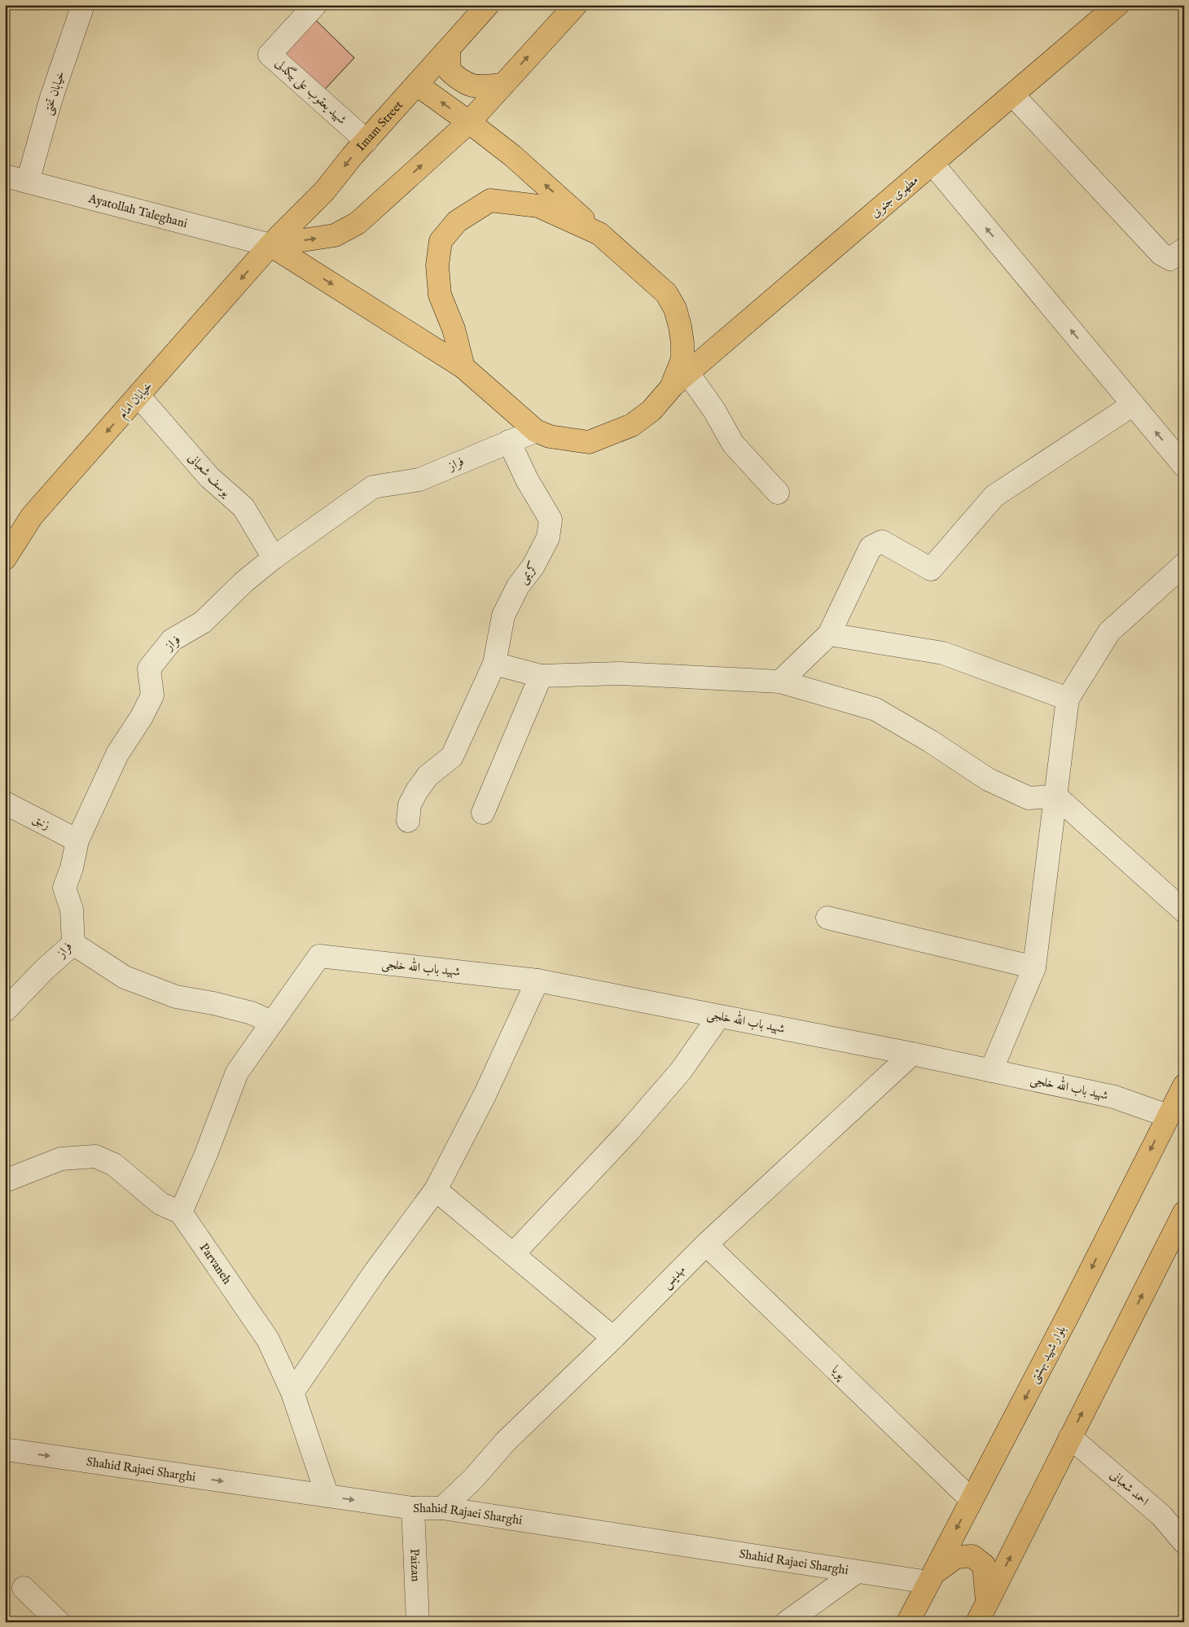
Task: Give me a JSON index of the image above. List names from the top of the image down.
{
  "streets": {
    "main road": [
      "Imam Street",
      "مطهری جنوبی",
      "خیابان امام",
      "بلوار شهید بهشتی"
    ],
    "street": [
      "شهید یعقوب علی بیگدلی",
      "خیابان تختی",
      "Ayatollah Taleghani",
      "فراز",
      "یوسف شعبانی",
      "کریمی",
      "زنبق",
      "شهید باب الله خلجی",
      "Parvaneh",
      "مهدیس",
      "پویا",
      "Shahid Rajaei Sharghi",
      "احمد شعبانی",
      "Paizan"
    ]
  },
  "crossings": [
    ["شهید یعقوب علی بیگدلی", "Imam Street"],
    ["خیابان تختی", "Ayatollah Taleghani"],
    ["Imam Street", "Ayatollah Taleghani"],
    ["Imam Street", "خیابان امام"],
    ["Ayatollah Taleghani", "خیابان امام"],
    ["خیابان امام", "یوسف شعبانی"],
    ["فراز", "یوسف شعبانی"],
    ["فراز", "کریمی"],
    ["فراز", "زنبق"],
    ["شهید باب الله خلجی", "مهدیس"],
    ["شهید باب الله خلجی", "بلوار شهید بهشتی"],
    ["Parvaneh", "Shahid Rajaei Sharghi"],
    ["مهدیس", "پویا"],
    ["مهدیس", "Shahid Rajaei Sharghi"],
    ["بلوار شهید بهشتی", "پویا"],
    ["بلوار شهید بهشتی", "Shahid Rajaei Sharghi"],
    ["Shahid Rajaei Sharghi", "Paizan"]
  ],
  "one_way": ["خیابان امام", "Shahid Rajaei Sharghi"]
}
